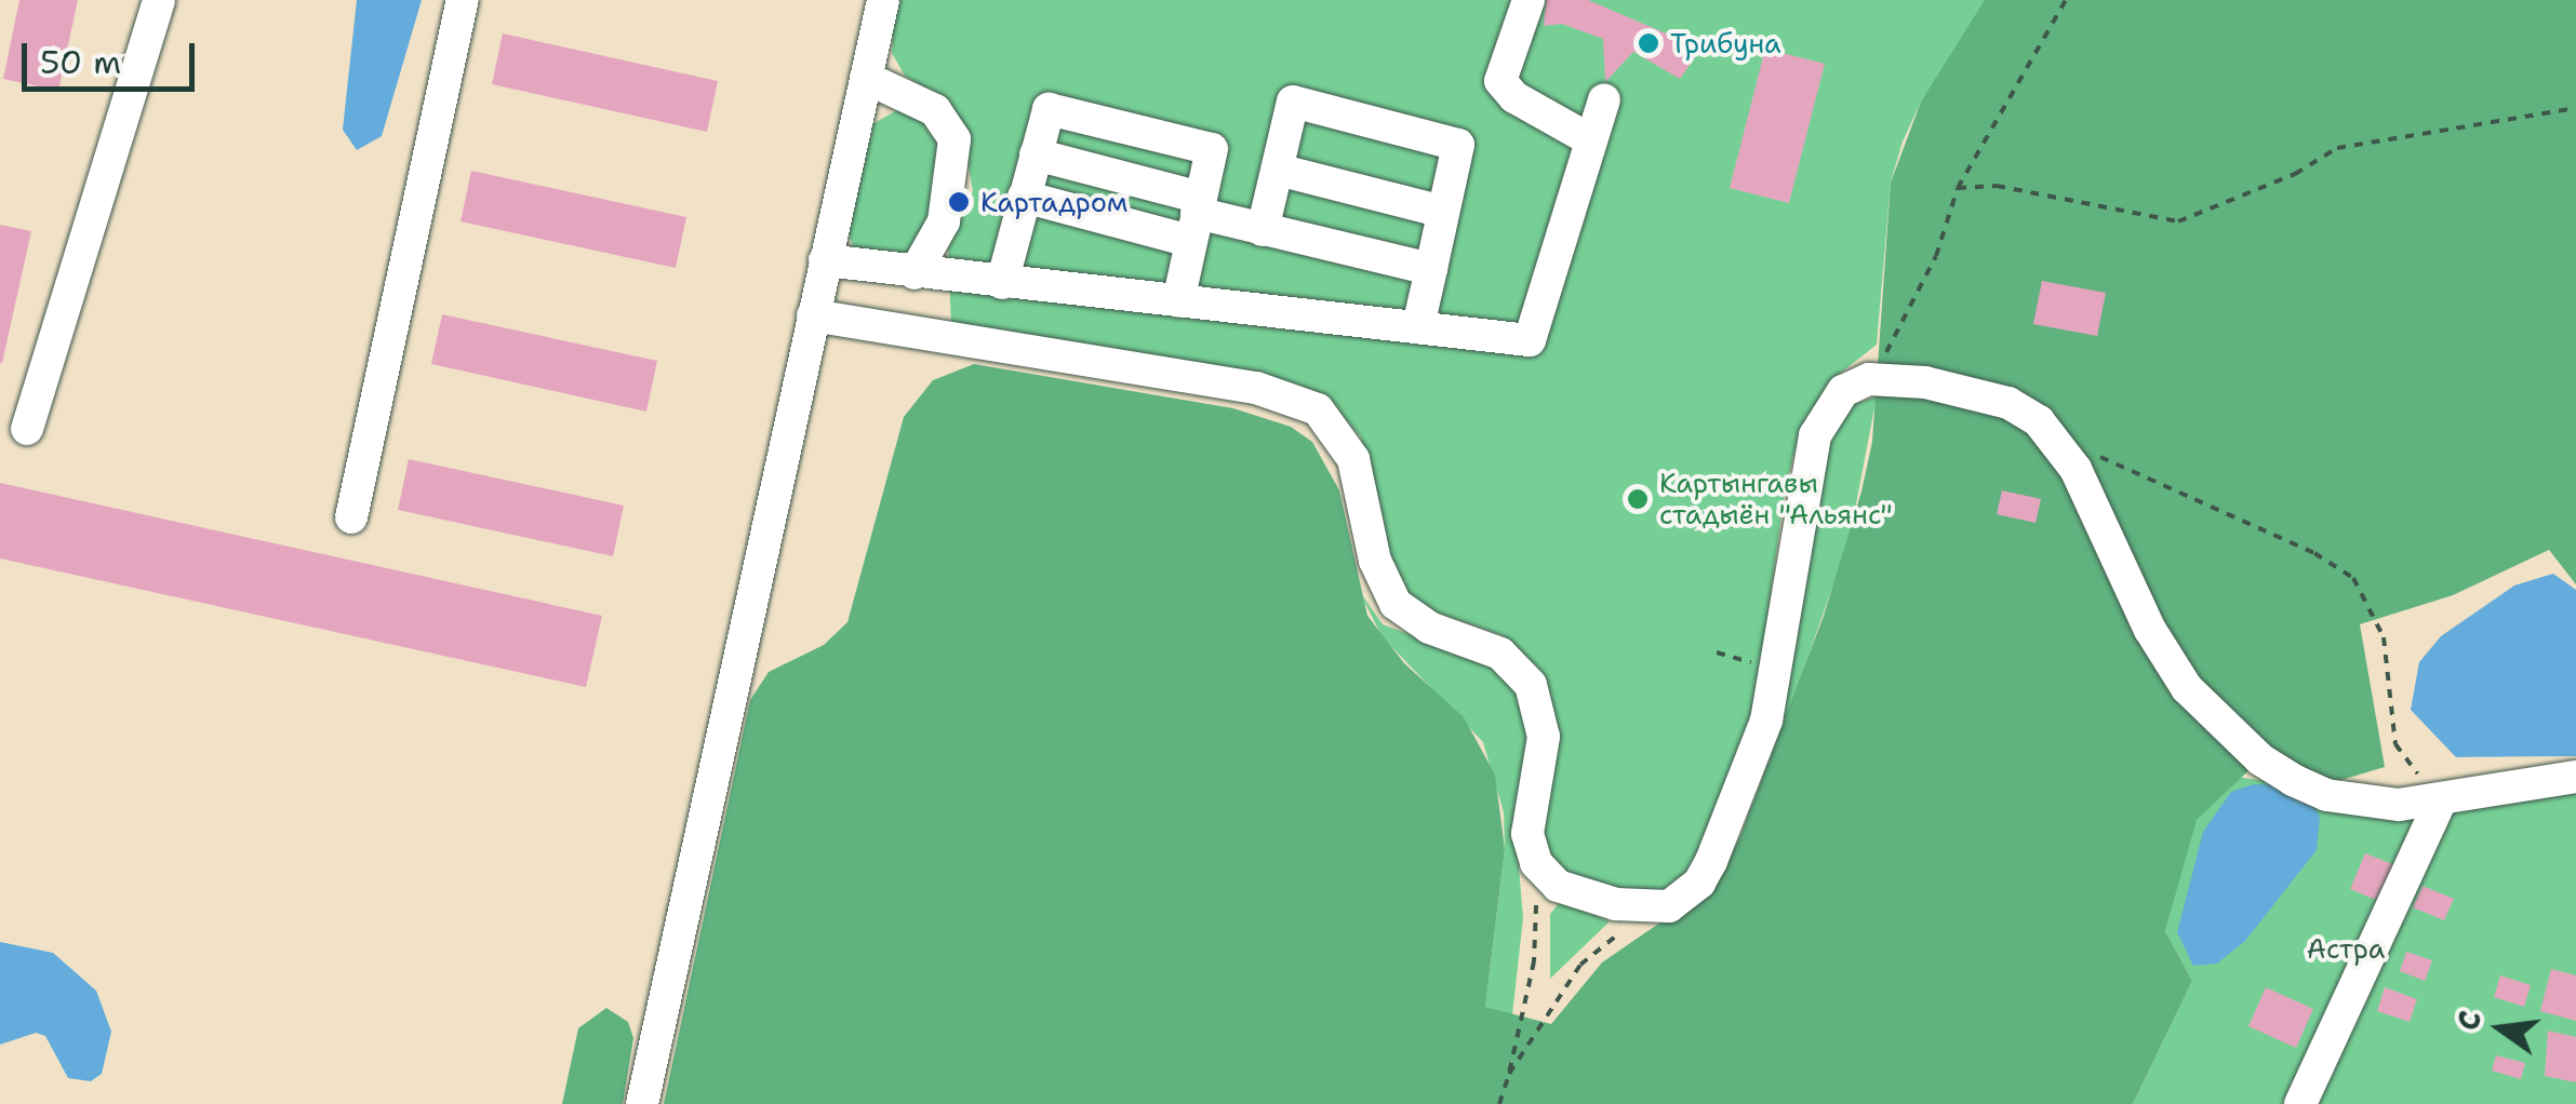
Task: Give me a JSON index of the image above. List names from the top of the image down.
{
  "parks": ["Астра"],
  "places": ["Трибуна", "Картадром", "Картынгавы стадыён \"Альянс\""],
  "scale_bar": "50 m",
  "north": "left"
}
